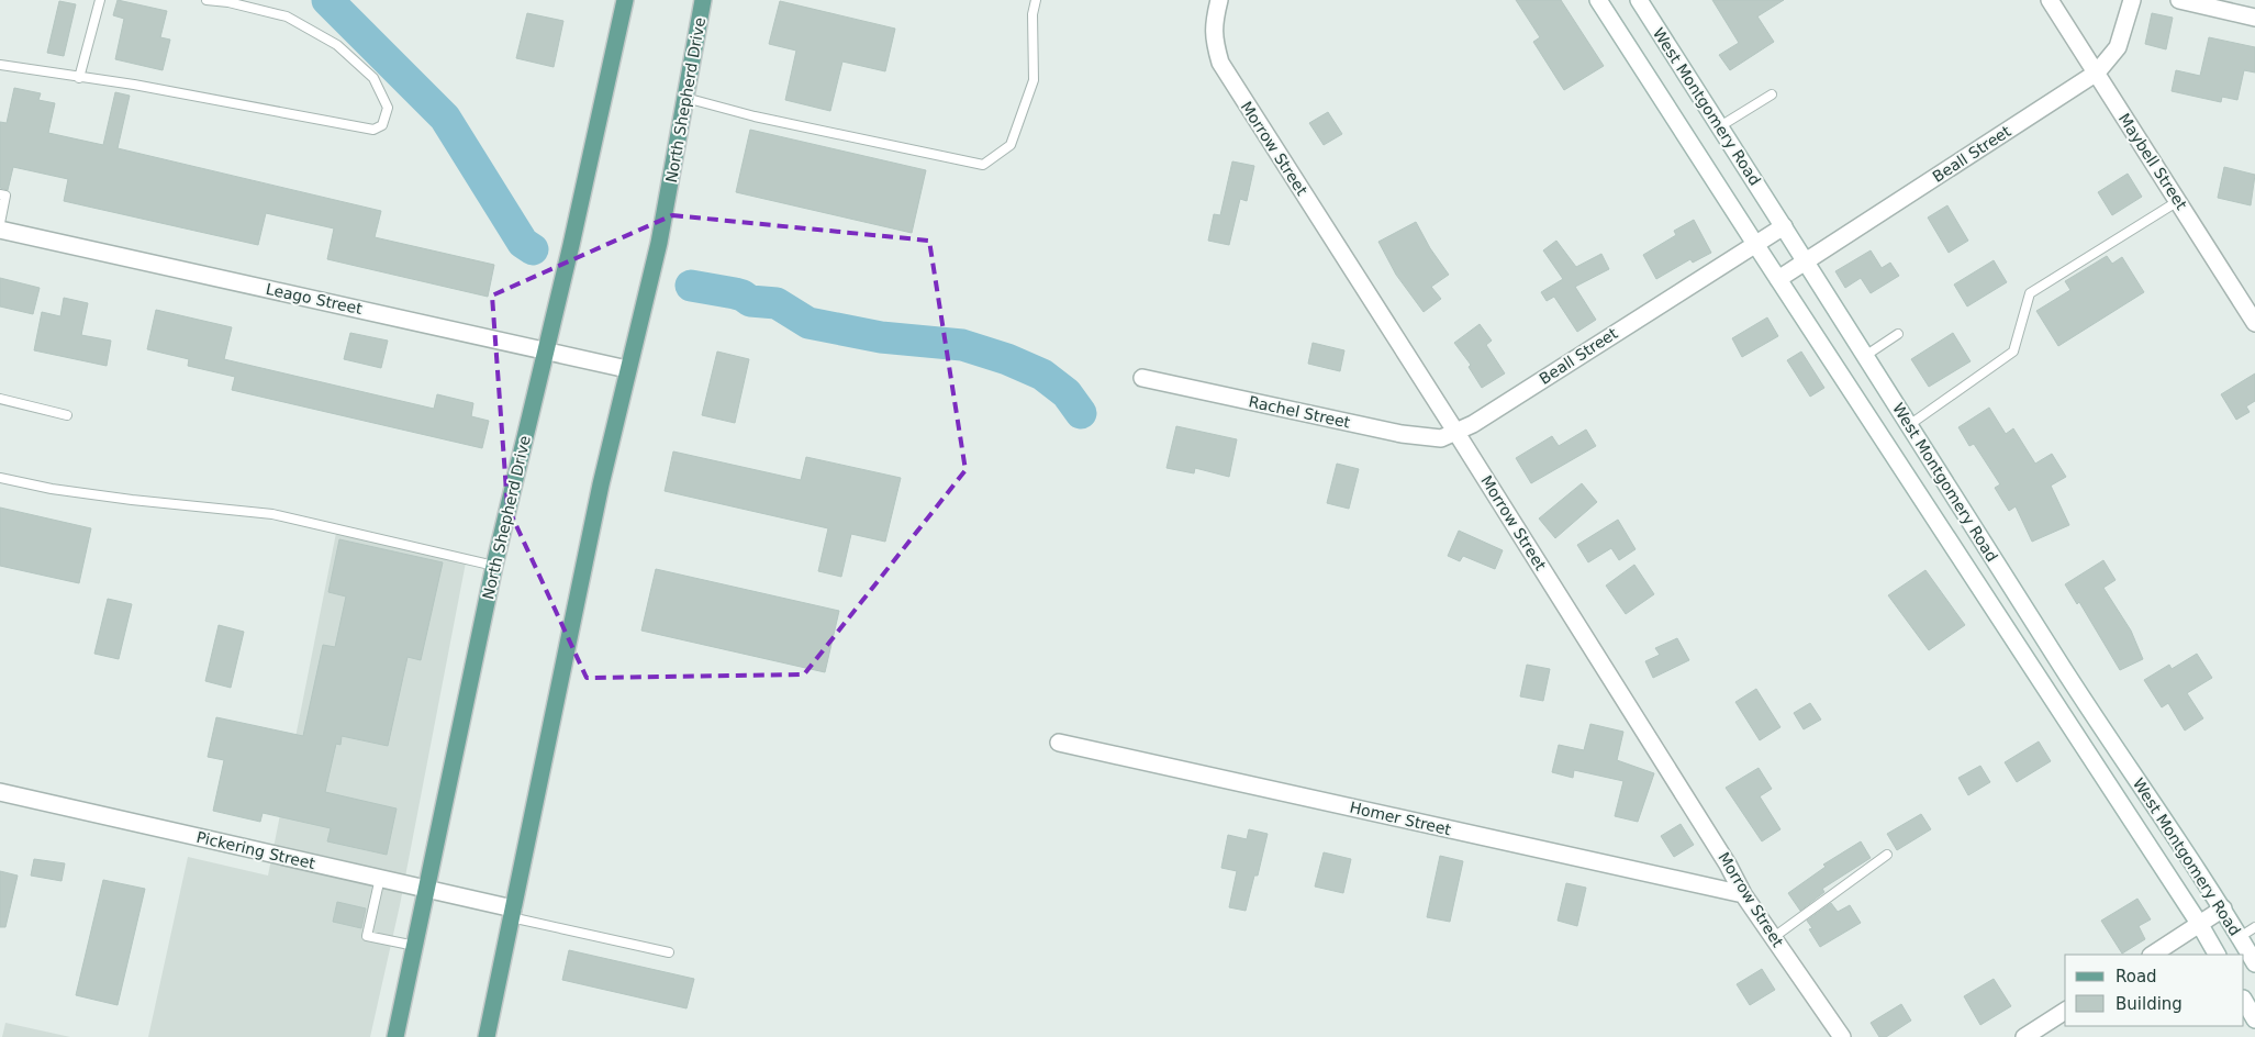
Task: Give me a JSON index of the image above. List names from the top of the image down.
{
  "streets": {
    "main road": ["North Shepherd Drive"],
    "street": [
      "West Montgomery Road",
      "Morrow Street",
      "Beall Street",
      "Maybell Street",
      "Leago Street",
      "Rachel Street",
      "Homer Street",
      "Pickering Street"
    ]
  },
  "crossings": [
    ["North Shepherd Drive", "Leago Street"],
    ["North Shepherd Drive", "Pickering Street"],
    ["West Montgomery Road", "Beall Street"],
    ["Morrow Street", "Beall Street"],
    ["Morrow Street", "Rachel Street"],
    ["Morrow Street", "Homer Street"],
    ["Beall Street", "Maybell Street"],
    ["Beall Street", "Rachel Street"]
  ],
  "legend": ["Road", "Building"]
}
